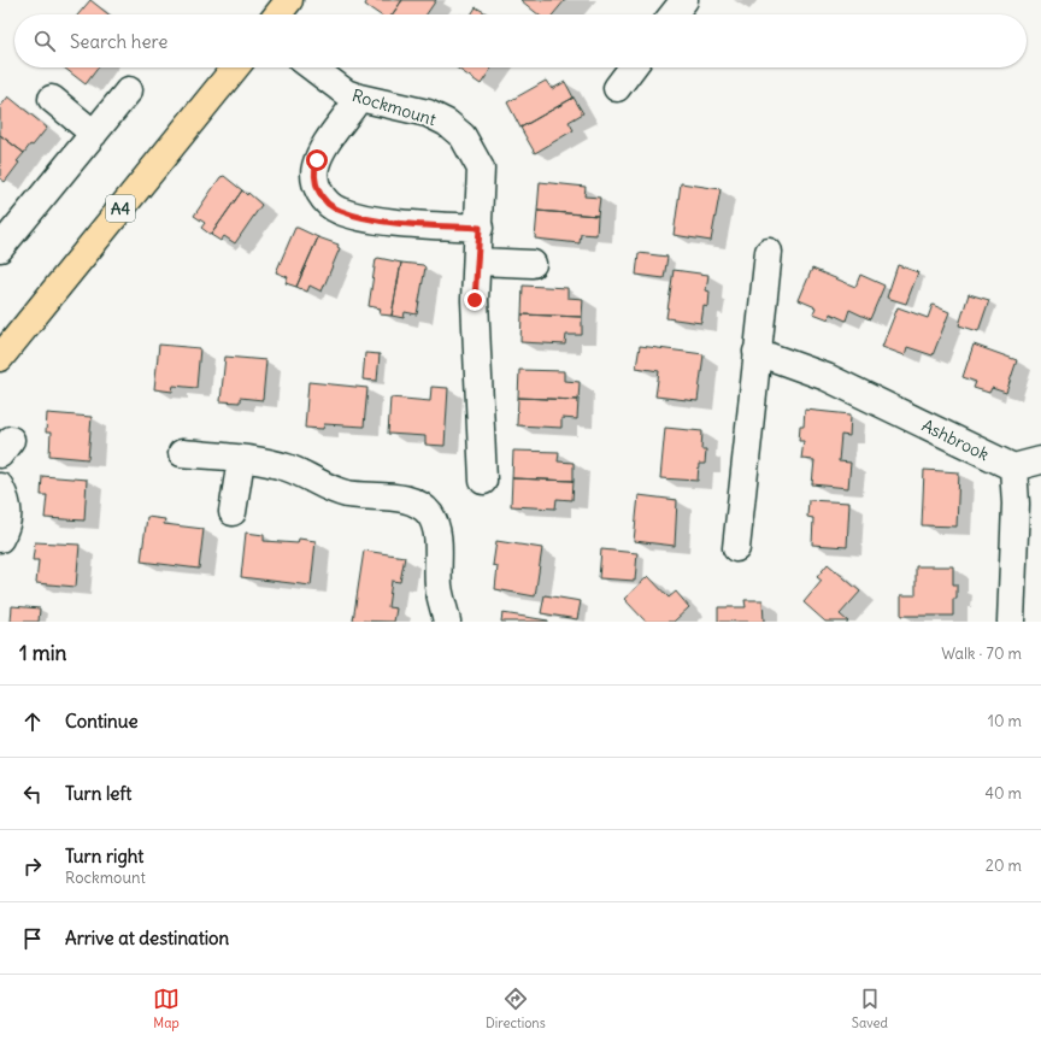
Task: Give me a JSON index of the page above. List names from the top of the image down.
{
  "streets": {
    "main road": ["A4"],
    "street": ["Rockmount", "Ashbrook"]
  },
  "page": {
    "search": "Search here",
    "heading": ["1 min", "Walk · 70 m"],
    "list": [
      ["Continue", "10 m"],
      ["Turn left", "40 m"],
      ["Turn right", "Rockmount", "20 m"],
      "Arrive at destination"
    ],
    "nav": ["Map", "Directions", "Saved"]
  }
}
